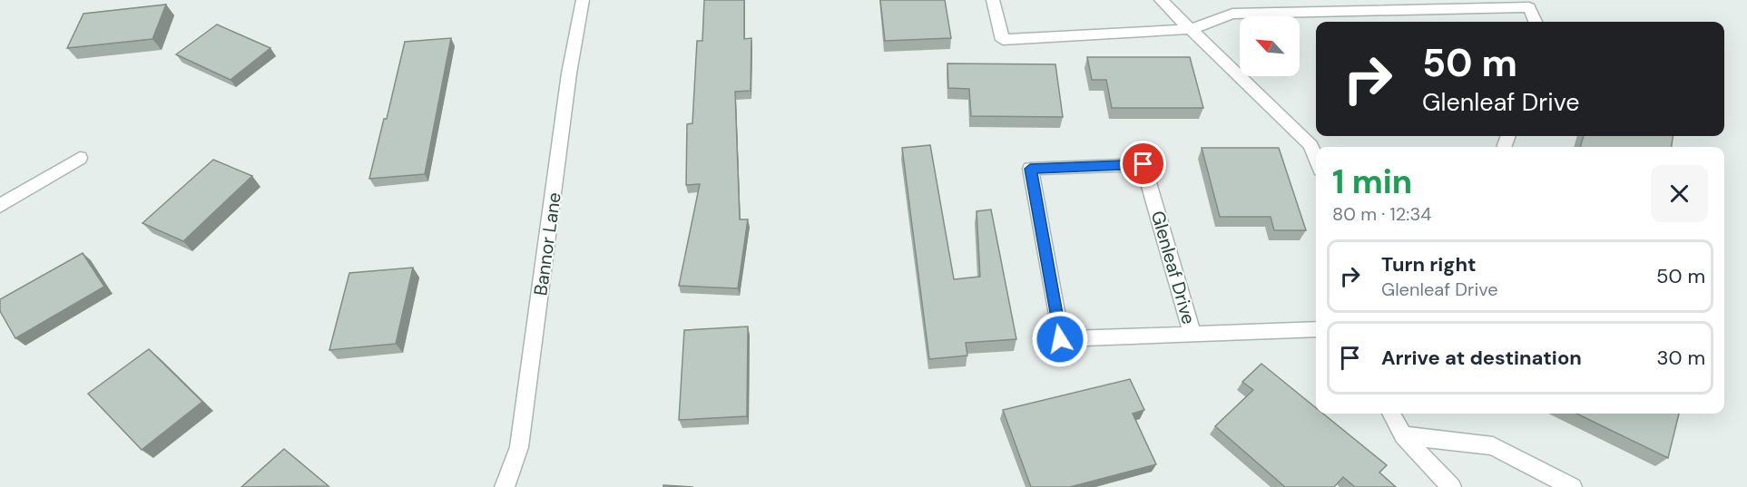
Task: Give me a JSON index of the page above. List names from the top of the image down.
{
  "streets": {
    "street": ["Bannor Lane", "Glenleaf Drive"]
  },
  "north": "top left",
  "page": {
    "turn": ["50 m", "Glenleaf Drive"],
    "heading": ["1 min", "80 m · 12:34"],
    "list": [
      {
        "name": "Turn right",
        "note": "Glenleaf Drive",
        "value": "50 m"
      },
      {
        "name": "Arrive at destination",
        "value": "30 m"
      }
    ]
  }
}
